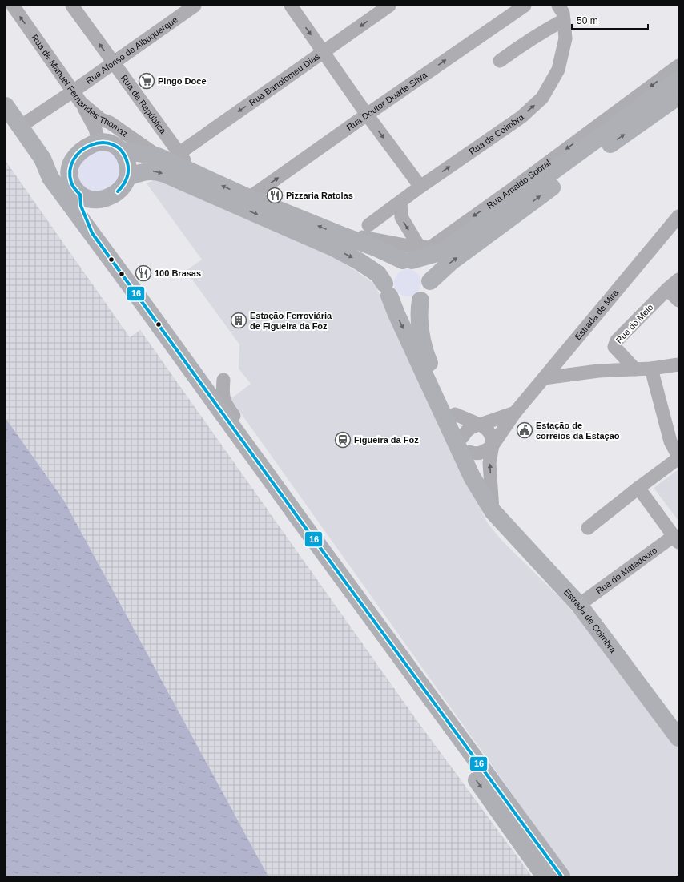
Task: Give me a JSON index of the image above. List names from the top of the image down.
{
  "streets": {
    "main road": ["Estrada de Coimbra"],
    "street": [
      "Rua Afonso de Albuquerque",
      "Rua Bartolomeu Dias",
      "Rua de Manuel Fernandes Thomaz",
      "Rua Doutor Duarte Silva",
      "Rua da República",
      "Rua de Coimbra",
      "Rua Arnaldo Sobral",
      "Estrada de Mira",
      "Rua do Meio",
      "Rua do Matadouro"
    ]
  },
  "crossings": [
    ["Rua Afonso de Albuquerque", "Rua de Manuel Fernandes Thomaz"],
    ["Rua Afonso de Albuquerque", "Rua da República"],
    ["Rua Bartolomeu Dias", "Rua da República"],
    ["Estrada de Mira", "Estrada de Coimbra"],
    ["Rua do Matadouro", "Estrada de Coimbra"]
  ],
  "one_way": [
    "Rua Bartolomeu Dias",
    "Rua de Manuel Fernandes Thomaz",
    "Rua Doutor Duarte Silva",
    "Rua Arnaldo Sobral"
  ],
  "places": {
    "supermarket": ["Pingo Doce"],
    "restaurant": ["Pizzaria Ratolas", "100 Brasas"],
    "building": ["Estação Ferroviária de Figueira da Foz"],
    "public building": ["Estação de correios da Estação"],
    "station": ["Figueira da Foz"]
  },
  "lines": ["transit line 16"],
  "scale_bar": "50 m"
}
